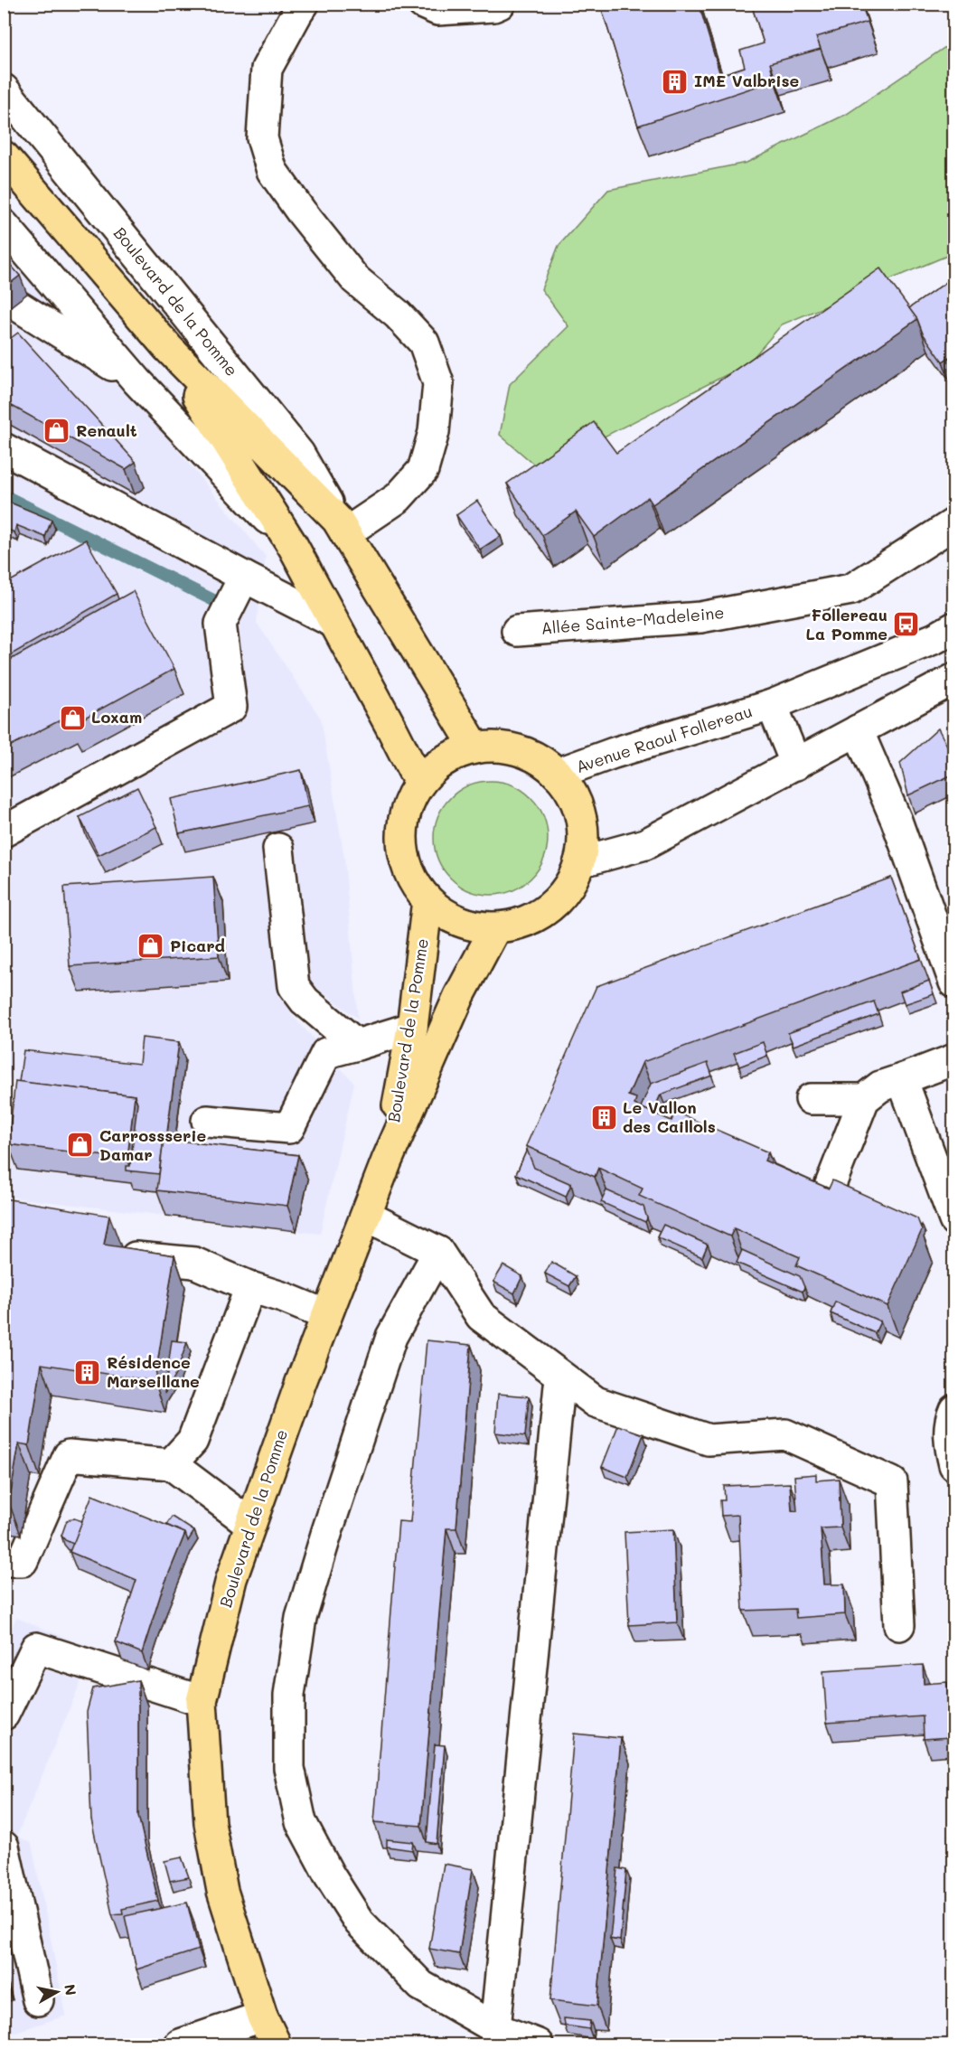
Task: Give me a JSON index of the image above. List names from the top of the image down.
{
  "streets": {
    "main road": ["Boulevard de la Pomme"],
    "street": ["Allée Sainte-Madeleine", "Avenue Raoul Follereau"]
  },
  "crossings": [
    ["Boulevard de la Pomme", "Avenue Raoul Follereau"]
  ],
  "places": {
    "building": ["IME Valbrise", "Le Vallon des Caillols", "Résidence Marseillane"],
    "shop": [
      "Renault",
      "Loxam",
      "Picard",
      "Carrossserie Damar"
    ],
    "bus stop": ["Follereau La Pomme"]
  },
  "north": "right"
}
